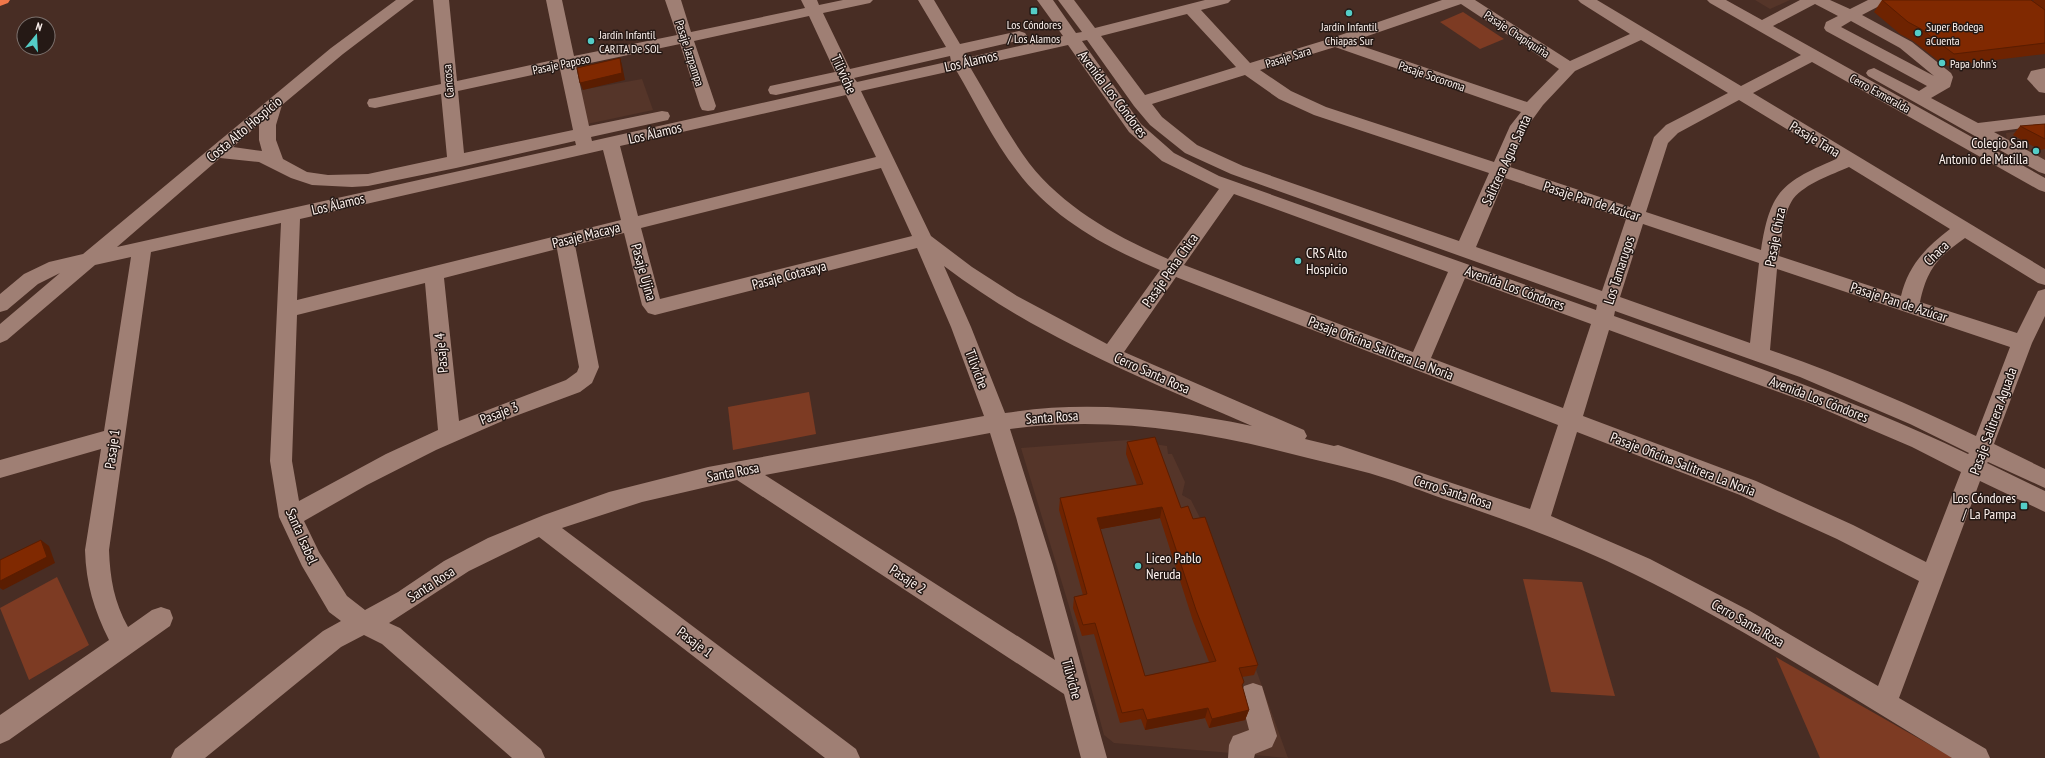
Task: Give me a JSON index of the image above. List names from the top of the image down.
{
  "streets": {
    "street": [
      "Pasaje Chapiquiña",
      "Pasaje Jazpampa",
      "Pasaje Sara",
      "Los Álamos",
      "Pasaje Paposo",
      "Tiliviche",
      "Pasaje Socoroma",
      "Cancosa",
      "Cerro Esmeralda",
      "Avenida Los Cóndores",
      "Costa Alto Hospicio",
      "Pasaje Tana",
      "Salitrera Agua Santa",
      "Pasaje Pan de Azúcar",
      "Pasaje Macaya",
      "Pasaje Chiza",
      "Chaca",
      "Pasaje Peña Chica",
      "Los Tamarugos",
      "Pasaje Ujina",
      "Pasaje Cotasaya",
      "Pasaje Oficina Salitrera La Noria",
      "Pasaje 4",
      "Cerro Santa Rosa",
      "Pasaje 3",
      "Santa Rosa",
      "Pasaje Salitrera Aguada",
      "Pasaje 1",
      "Santa Isabel",
      "Pasaje 2"
    ]
  },
  "crossings": [
    ["Pasaje Chapiquiña", "Salitrera Agua Santa"],
    ["Pasaje Jazpampa", "Los Álamos"],
    ["Pasaje Jazpampa", "Pasaje Paposo"],
    ["Pasaje Sara", "Pasaje Socoroma"],
    ["Pasaje Sara", "Avenida Los Cóndores"],
    ["Pasaje Sara", "Pasaje Pan de Azúcar"],
    ["Los Álamos", "Tiliviche"],
    ["Los Álamos", "Cancosa"],
    ["Los Álamos", "Avenida Los Cóndores"],
    ["Los Álamos", "Costa Alto Hospicio"],
    ["Los Álamos", "Pasaje Pan de Azúcar"],
    ["Los Álamos", "Pasaje Ujina"],
    ["Los Álamos", "Pasaje Oficina Salitrera La Noria"],
    ["Los Álamos", "Pasaje 1"],
    ["Los Álamos", "Santa Isabel"],
    ["Pasaje Paposo", "Tiliviche"],
    ["Pasaje Paposo", "Cancosa"],
    ["Tiliviche", "Pasaje Macaya"],
    ["Tiliviche", "Pasaje Cotasaya"],
    ["Tiliviche", "Cerro Santa Rosa"],
    ["Tiliviche", "Santa Rosa"],
    ["Tiliviche", "Pasaje 2"],
    ["Pasaje Socoroma", "Salitrera Agua Santa"],
    ["Cerro Esmeralda", "Los Tamarugos"],
    ["Avenida Los Cóndores", "Salitrera Agua Santa"],
    ["Avenida Los Cóndores", "Pasaje Chiza"],
    ["Avenida Los Cóndores", "Pasaje Peña Chica"],
    ["Avenida Los Cóndores", "Los Tamarugos"],
    ["Avenida Los Cóndores", "Pasaje Salitrera Aguada"],
    ["Pasaje Tana", "Salitrera Agua Santa"],
    ["Pasaje Tana", "Pasaje Chiza"],
    ["Pasaje Tana", "Chaca"],
    ["Pasaje Tana", "Los Tamarugos"],
    ["Salitrera Agua Santa", "Pasaje Pan de Azúcar"],
    ["Salitrera Agua Santa", "Pasaje Oficina Salitrera La Noria"],
    ["Pasaje Pan de Azúcar", "Pasaje Chiza"],
    ["Pasaje Pan de Azúcar", "Chaca"],
    ["Pasaje Pan de Azúcar", "Los Tamarugos"],
    ["Pasaje Pan de Azúcar", "Pasaje Salitrera Aguada"],
    ["Pasaje Macaya", "Pasaje Ujina"],
    ["Pasaje Macaya", "Pasaje 4"],
    ["Pasaje Macaya", "Pasaje 3"],
    ["Pasaje Macaya", "Santa Isabel"],
    ["Pasaje Peña Chica", "Pasaje Oficina Salitrera La Noria"],
    ["Pasaje Peña Chica", "Cerro Santa Rosa"],
    ["Los Tamarugos", "Pasaje Oficina Salitrera La Noria"],
    ["Los Tamarugos", "Cerro Santa Rosa"],
    ["Pasaje Ujina", "Pasaje Cotasaya"],
    ["Pasaje Cotasaya", "Cerro Santa Rosa"],
    ["Pasaje Oficina Salitrera La Noria", "Pasaje Salitrera Aguada"],
    ["Pasaje 4", "Pasaje 3"],
    ["Cerro Santa Rosa", "Santa Rosa"],
    ["Cerro Santa Rosa", "Pasaje Salitrera Aguada"],
    ["Pasaje 3", "Santa Isabel"],
    ["Santa Rosa", "Pasaje 1"],
    ["Santa Rosa", "Santa Isabel"],
    ["Santa Rosa", "Pasaje 2"]
  ],
  "places": {
    "transit": ["Los Cóndores / Los Alamos", "Los Cóndores / La Pampa"],
    "other": [
      "Jardín Infantil Chiapas Sur",
      "Super Bodega aCuenta",
      "Jardín Infantil CARITA De SOL",
      "Papa John's",
      "Colegio San Antonio de Matilla",
      "CRS Alto Hospicio",
      "Liceo Pablo Neruda"
    ]
  },
  "north": "top"
}
